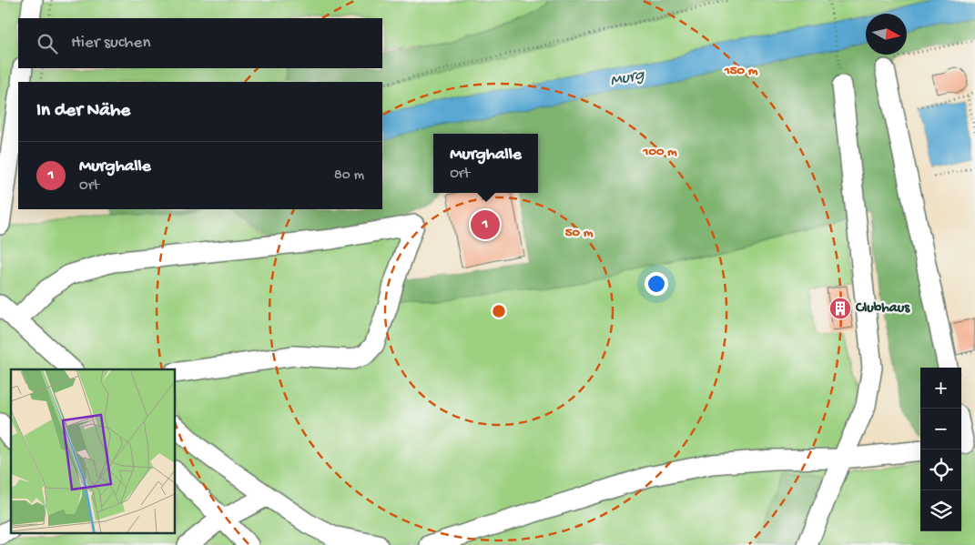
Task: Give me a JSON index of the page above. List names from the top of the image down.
{
  "water": ["Murg"],
  "places": {
    "building": ["Clubhaus"]
  },
  "north": "right",
  "page": {
    "search": "Hier suchen",
    "heading": "In der Nähe",
    "popup": ["Murghalle", "Ort"],
    "list": [
      {
        "mark": "1",
        "name": "Murghalle",
        "note": "Ort",
        "value": "80 m"
      }
    ],
    "pins": "1",
    "map_buttons": ["+", "−"]
  },
  "rings": ["150 m", "100 m", "50 m"]
}
